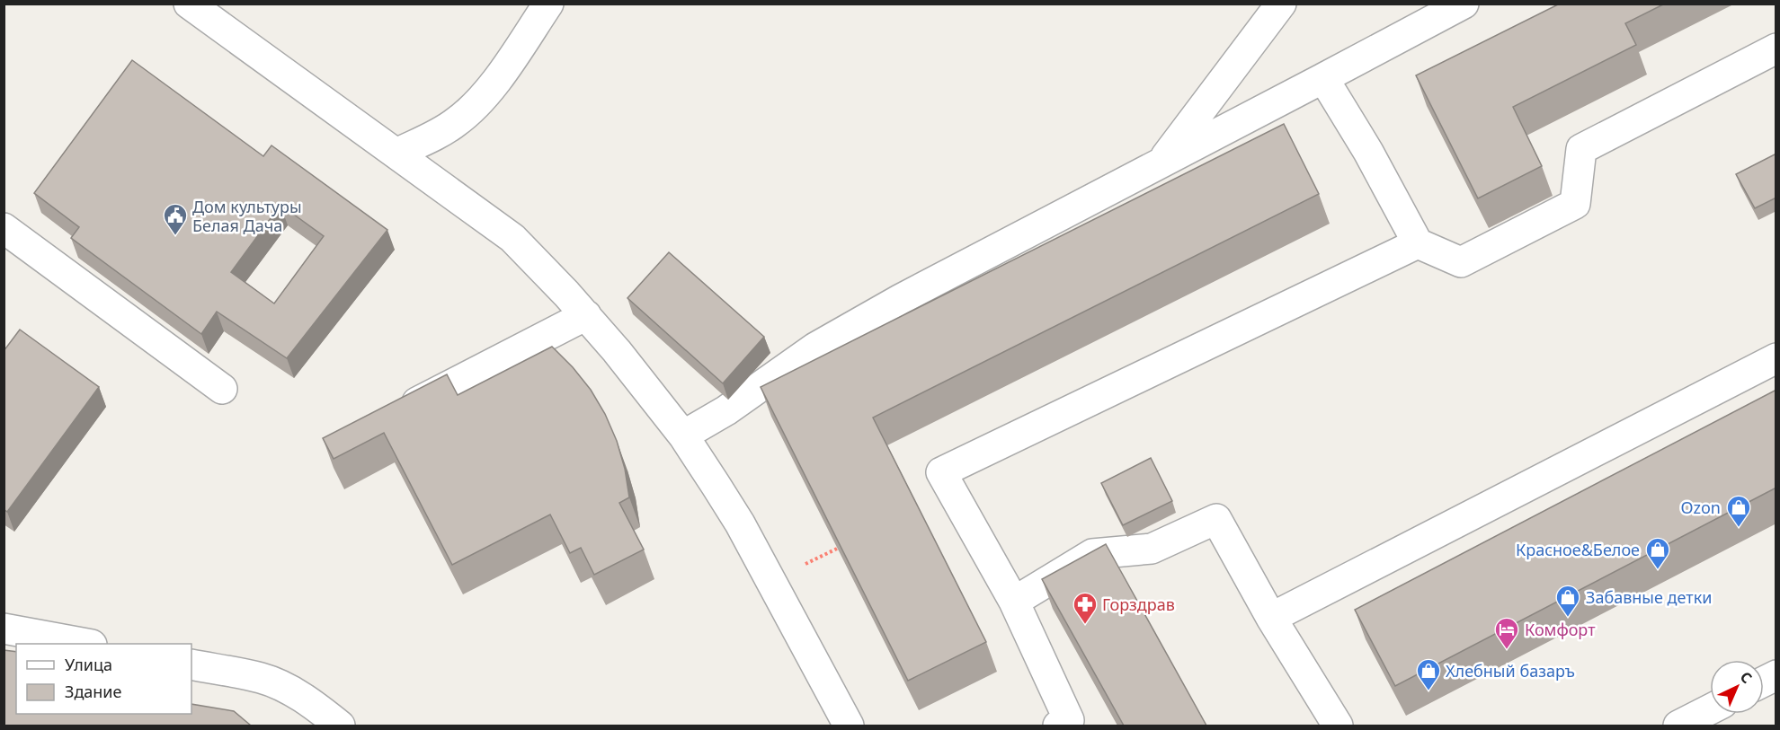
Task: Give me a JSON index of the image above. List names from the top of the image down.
{
  "places": {
    "public building": ["Дом культуры Белая Дача"],
    "shop": [
      "Ozon",
      "Красное&Белое",
      "Забавные детки",
      "Хлебный базаръ"
    ],
    "pharmacy": ["Горздрав"],
    "hotel": ["Комфорт"]
  },
  "legend": ["Улица", "Здание"],
  "north": "top right"
}
